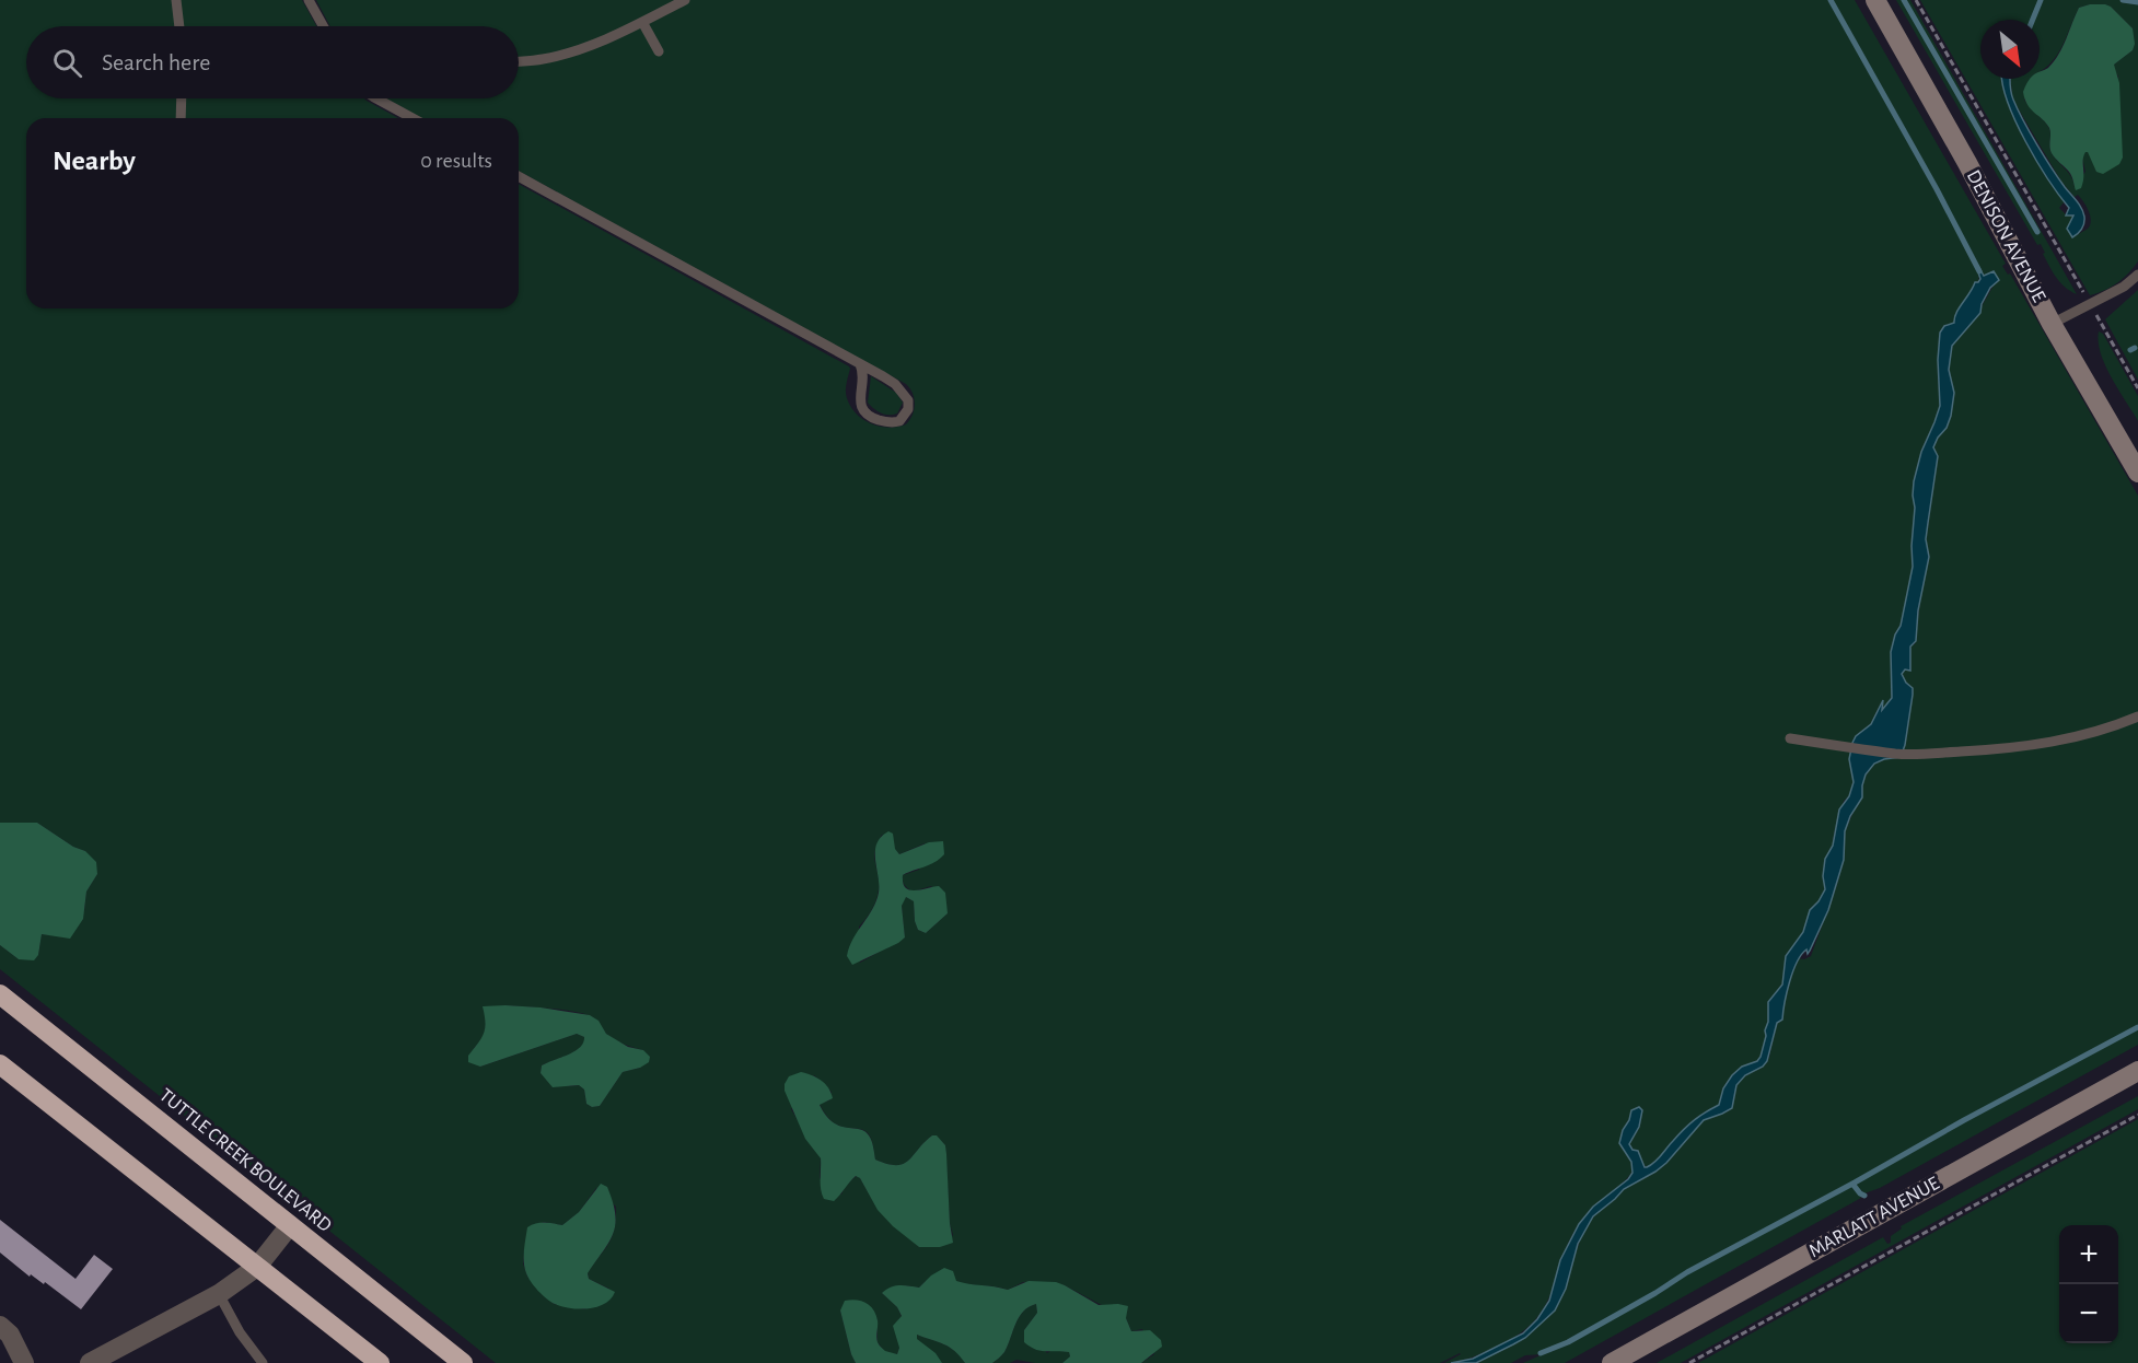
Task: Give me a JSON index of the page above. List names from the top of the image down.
{
  "streets": {
    "highway": ["TUTTLE CREEK BOULEVARD"],
    "main road": ["DENISON AVENUE", "MARLATT AVENUE"]
  },
  "north": "bottom right",
  "page": {
    "search": "Search here",
    "heading": ["Nearby", "0 results"],
    "map_buttons": ["+", "−"]
  }
}
